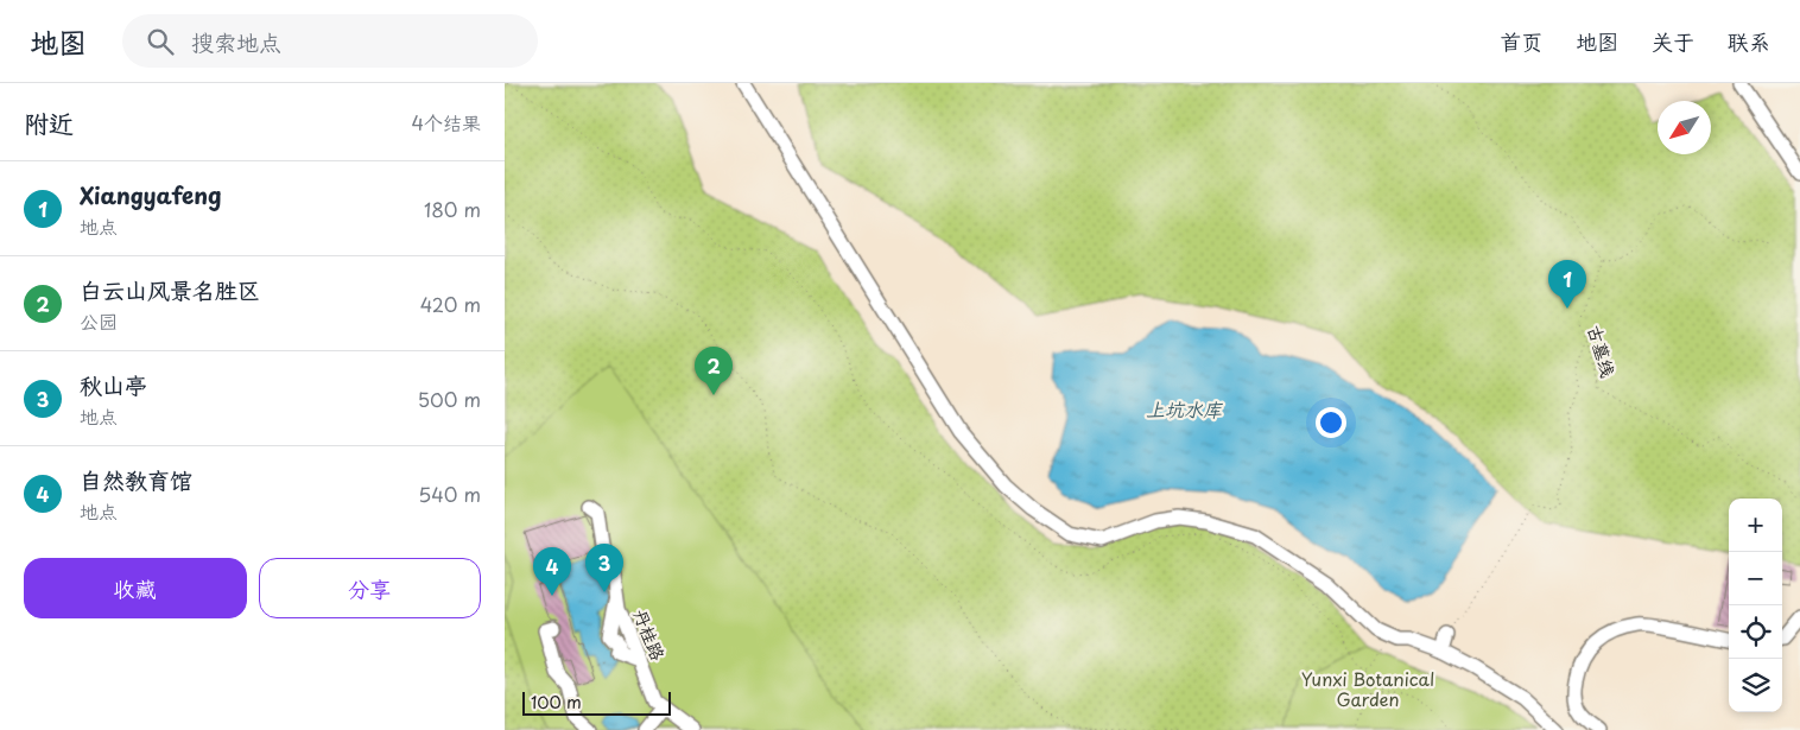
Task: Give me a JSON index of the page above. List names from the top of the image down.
{
  "streets": {
    "street": ["丹桂路"],
    "path": ["古墓线"]
  },
  "water": ["上坑水库"],
  "parks": ["Yunxi Botanical Garden"],
  "scale_bar": "100 m",
  "north": "bottom left",
  "page": {
    "header": "地图",
    "search": "搜索地点",
    "nav": [
      "首页",
      "地图",
      "关于",
      "联系"
    ],
    "heading": ["附近", "4个结果"],
    "list": [
      {
        "mark": "1",
        "name": "Xiangyafeng",
        "note": "地点",
        "value": "180 m"
      },
      {
        "mark": "2",
        "name": "白云山风景名胜区",
        "note": "公园",
        "value": "420 m"
      },
      {
        "mark": "3",
        "name": "秋山亭",
        "note": "地点",
        "value": "500 m"
      },
      {
        "mark": "4",
        "name": "自然教育馆",
        "note": "地点",
        "value": "540 m"
      }
    ],
    "pins": [
      "1",
      "2",
      "3",
      "4"
    ],
    "map_buttons": ["+", "−"],
    "buttons": ["收藏", "分享"],
    "scale": "100 m"
  }
}
